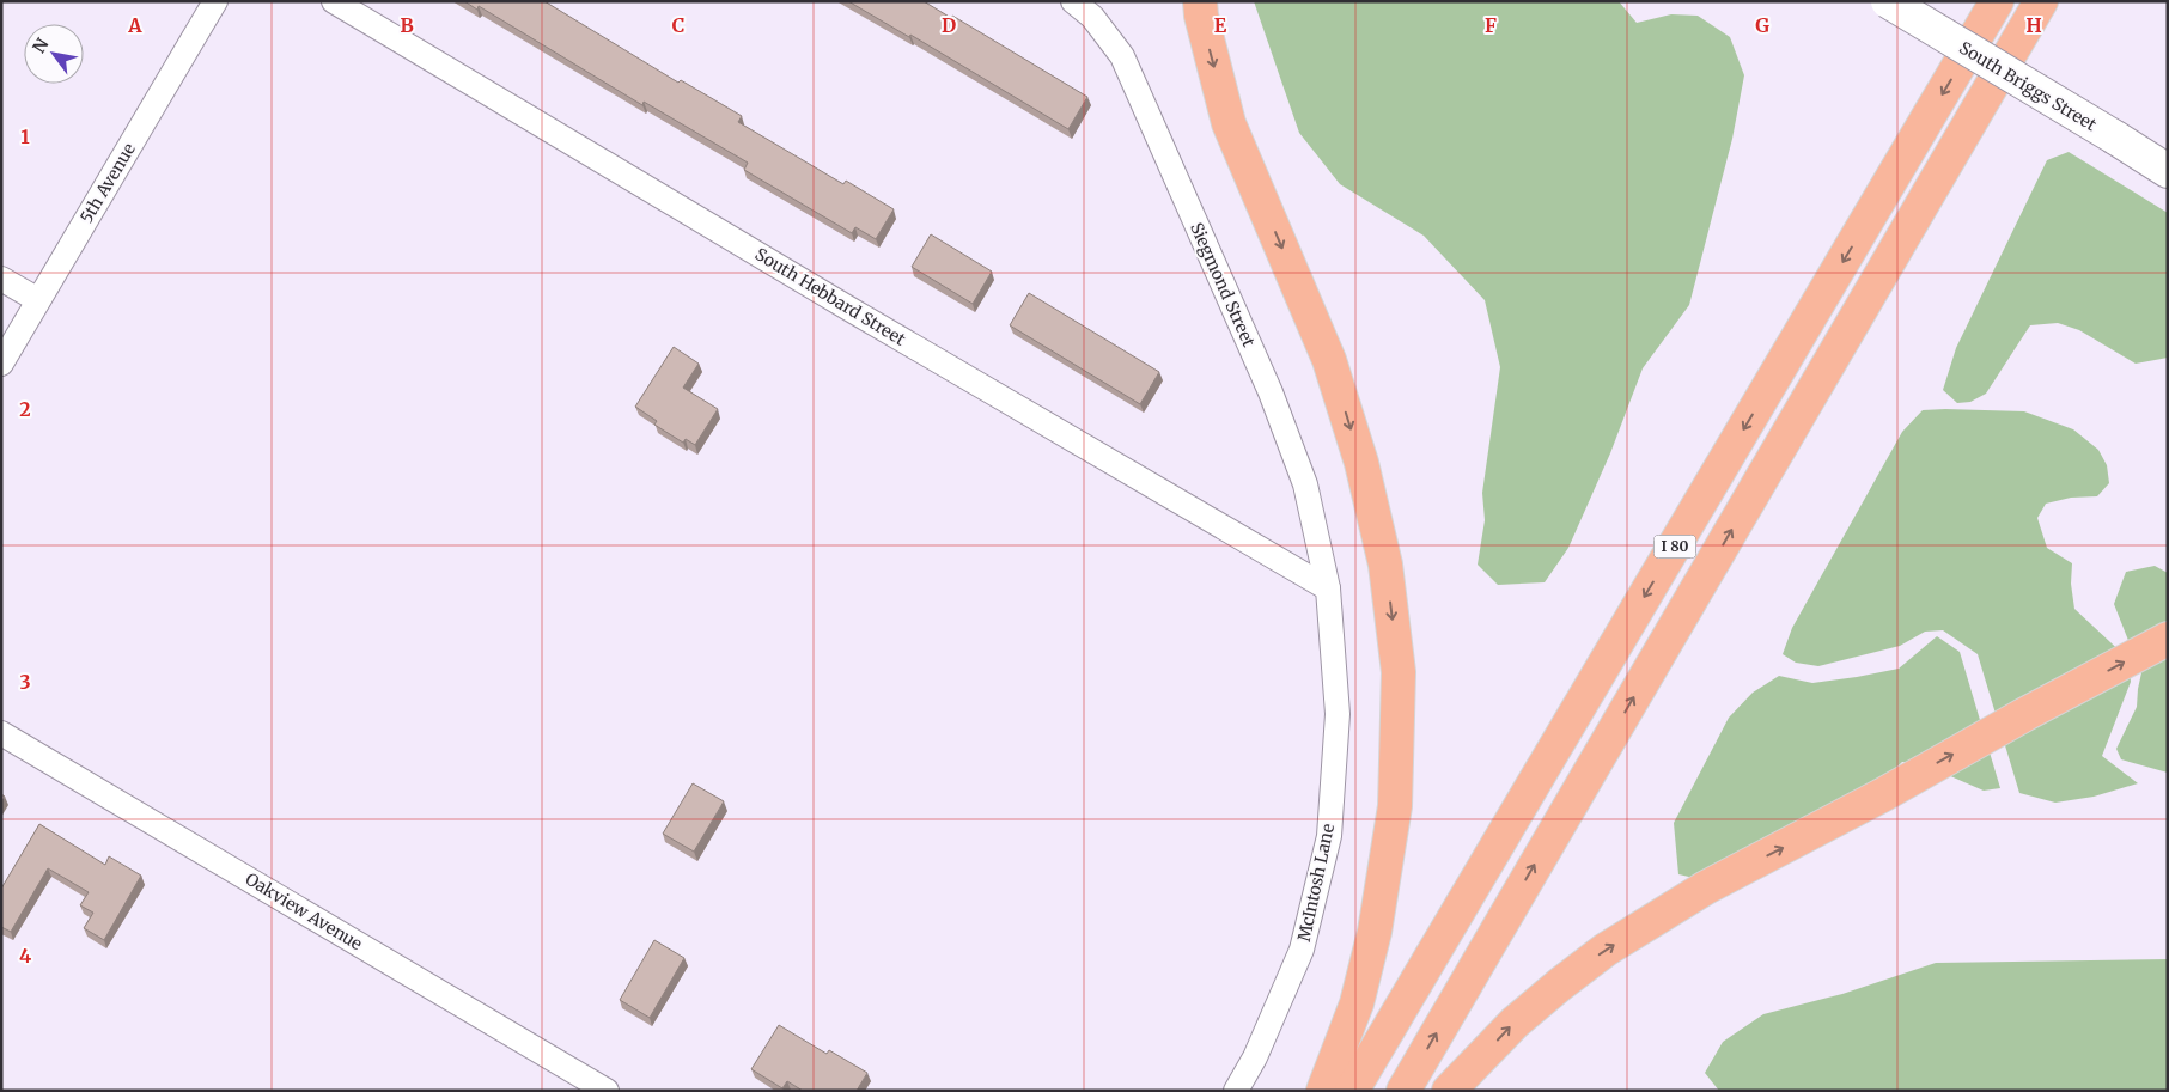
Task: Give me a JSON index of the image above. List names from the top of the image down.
{
  "streets": {
    "highway": ["I 80"],
    "street": [
      "South Briggs Street",
      "5th Avenue",
      "Siegmond Street",
      "South Hebbard Street",
      "McIntosh Lane",
      "Oakview Avenue"
    ]
  },
  "crossings": [
    ["Siegmond Street", "South Hebbard Street"],
    ["Siegmond Street", "McIntosh Lane"],
    ["South Hebbard Street", "McIntosh Lane"]
  ],
  "north": "top left",
  "grid": {
    "columns": [
      "A",
      "B",
      "C",
      "D",
      "E",
      "F",
      "G",
      "H"
    ],
    "rows": [
      "1",
      "2",
      "3",
      "4"
    ]
  }
}
